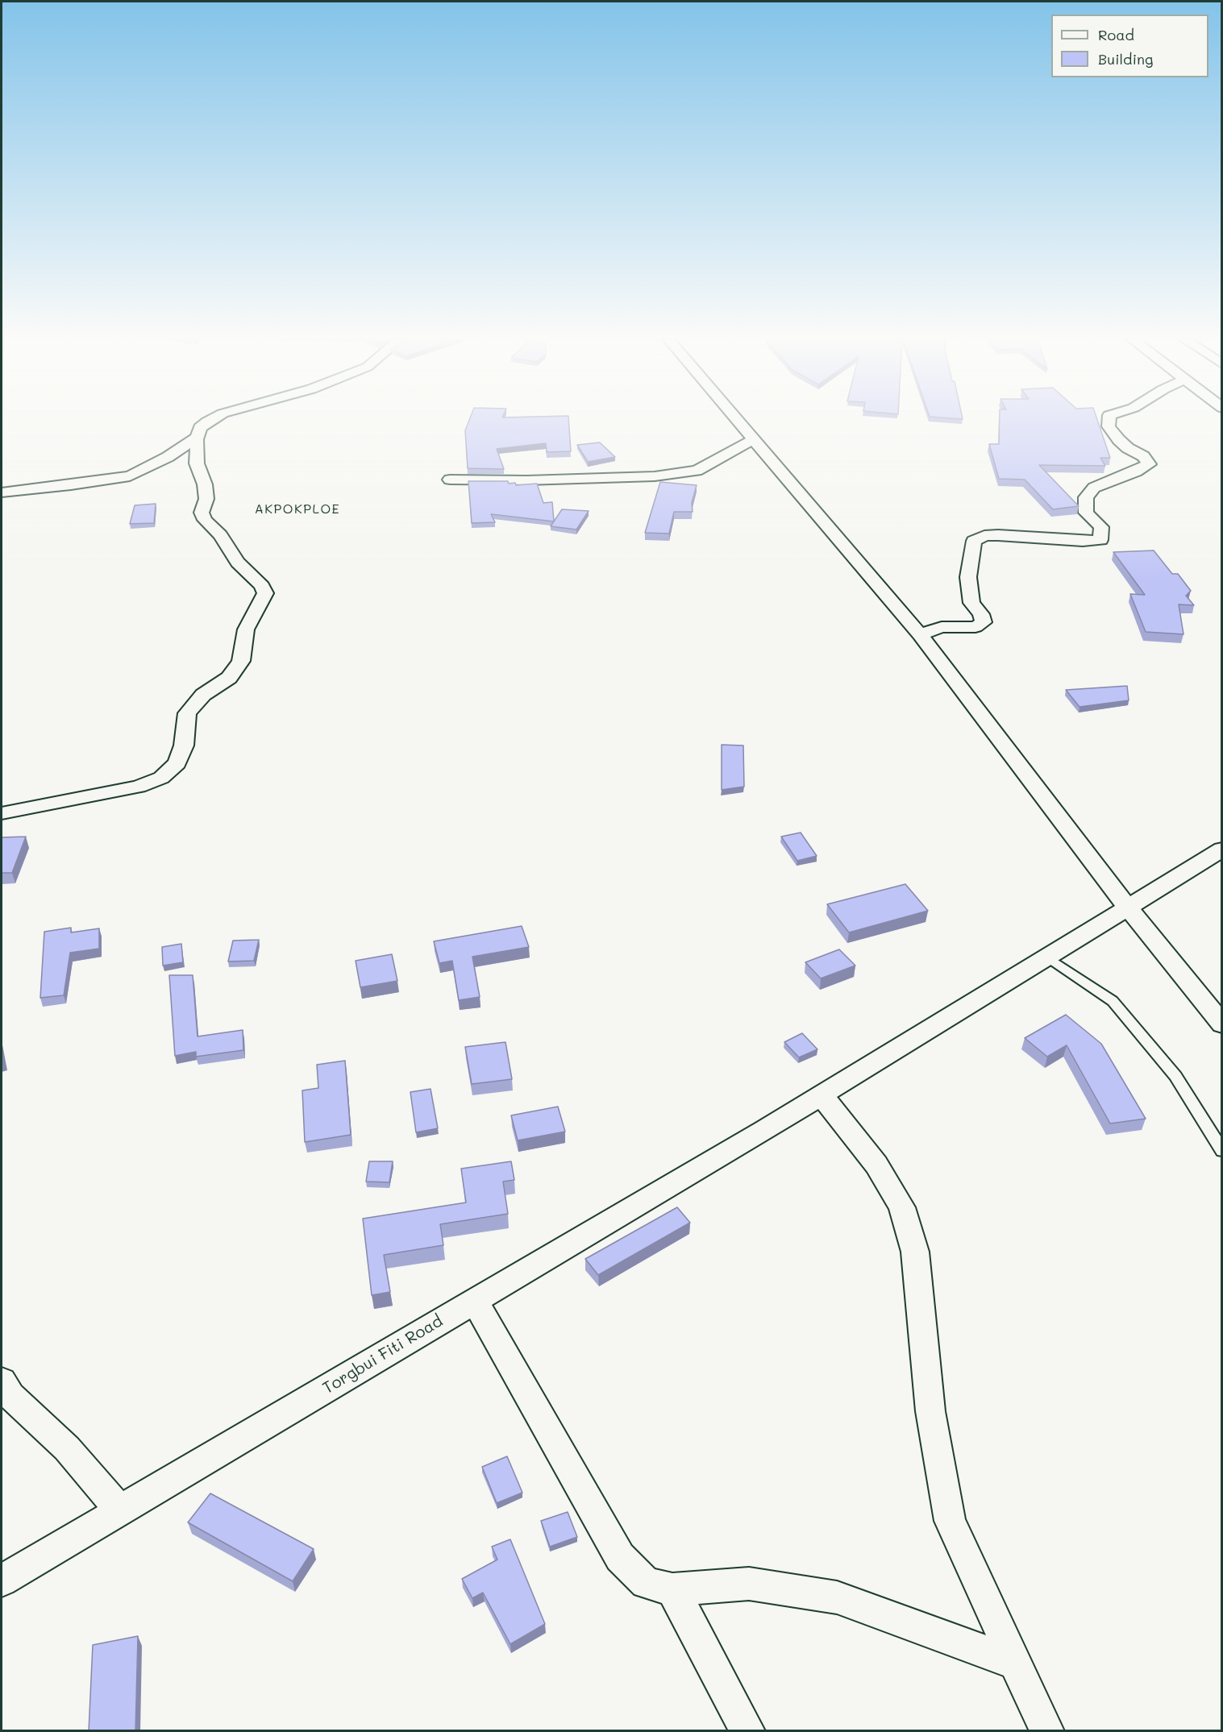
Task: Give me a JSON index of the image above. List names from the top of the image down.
{
  "streets": {
    "street": ["Torgbui Fiti Road"]
  },
  "districts": ["AKPOKPLOE"],
  "legend": ["Road", "Building"]
}
